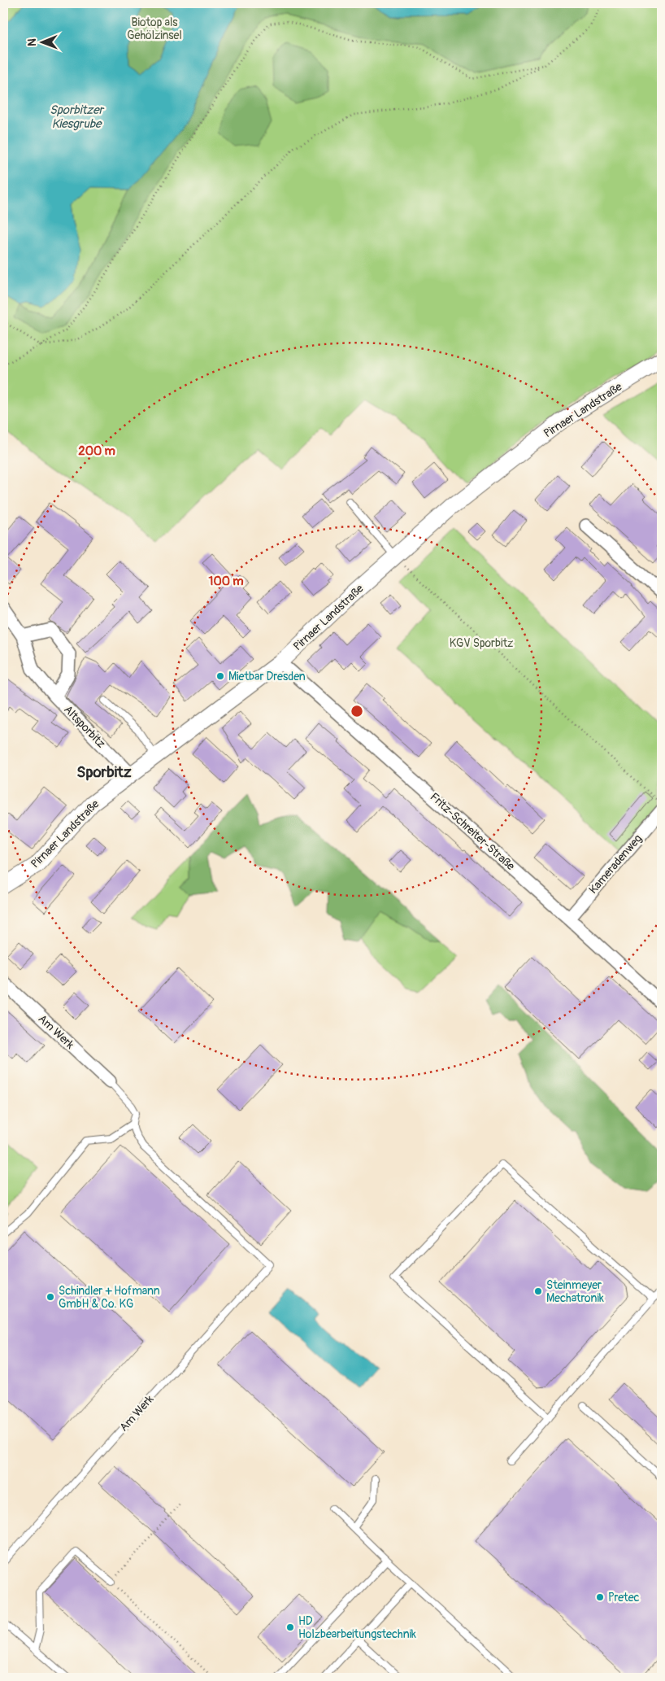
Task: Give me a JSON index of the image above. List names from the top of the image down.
{
  "streets": {
    "street": [
      "Pirnaer Landstraße",
      "Altsporbitz",
      "Fritz-Schreiter-Straße",
      "Kameradenweg",
      "Am Werk"
    ]
  },
  "crossings": [
    ["Pirnaer Landstraße", "Altsporbitz"],
    ["Pirnaer Landstraße", "Fritz-Schreiter-Straße"],
    ["Fritz-Schreiter-Straße", "Kameradenweg"]
  ],
  "districts": ["Sporbitz"],
  "water": ["Sporbitzer Kiesgrube"],
  "parks": ["Biotop als Gehölzinsel", "KGV Sporbitz"],
  "places": [
    "Mietbar Dresden",
    "Steinmeyer Mechatronik",
    "Schindler + Hofmann GmbH & Co. KG",
    "Pretec",
    "HD Holzbearbeitungstechnik"
  ],
  "north": "left",
  "rings": ["200 m", "100 m"]
}
